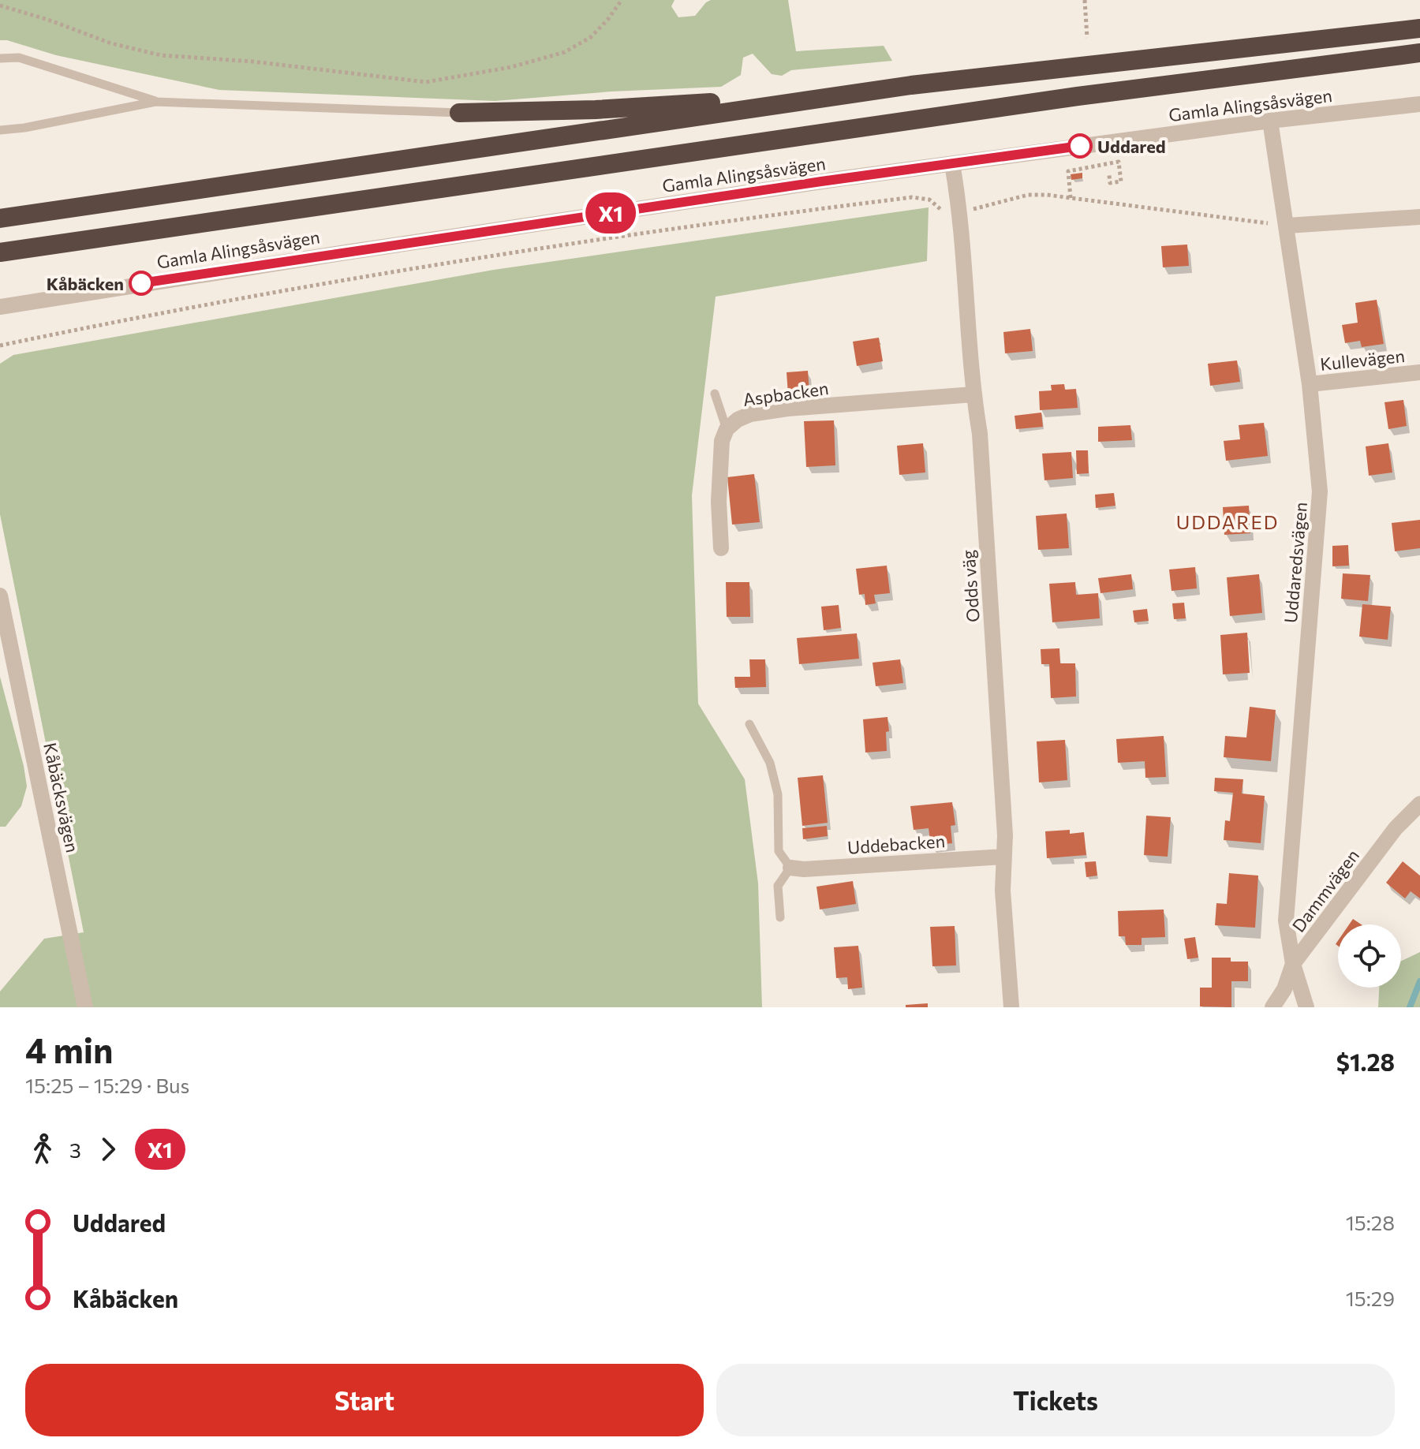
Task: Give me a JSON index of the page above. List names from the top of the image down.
{
  "streets": {
    "street": [
      "Gamla Alingsåsvägen",
      "Kullevägen",
      "Aspbacken",
      "Uddaredsvägen",
      "Odds väg",
      "Kåbäcksvägen",
      "Uddebacken",
      "Dammvägen"
    ]
  },
  "crossings": [
    ["Gamla Alingsåsvägen", "Uddaredsvägen"],
    ["Gamla Alingsåsvägen", "Odds väg"],
    ["Kullevägen", "Uddaredsvägen"],
    ["Aspbacken", "Odds väg"],
    ["Uddaredsvägen", "Dammvägen"],
    ["Odds väg", "Uddebacken"]
  ],
  "districts": ["UDDARED"],
  "places": ["Uddared", "Kåbäcken"],
  "lines": ["bus line X1"],
  "page": {
    "on_map": "X1",
    "heading": ["4 min", "15:25 – 15:29 · Bus", "$1.28"],
    "legs": ["3", "X1"],
    "list": [
      {
        "name": "Uddared",
        "value": "15:28"
      },
      {
        "name": "Kåbäcken",
        "value": "15:29"
      }
    ],
    "buttons": ["Start", "Tickets"]
  }
}
